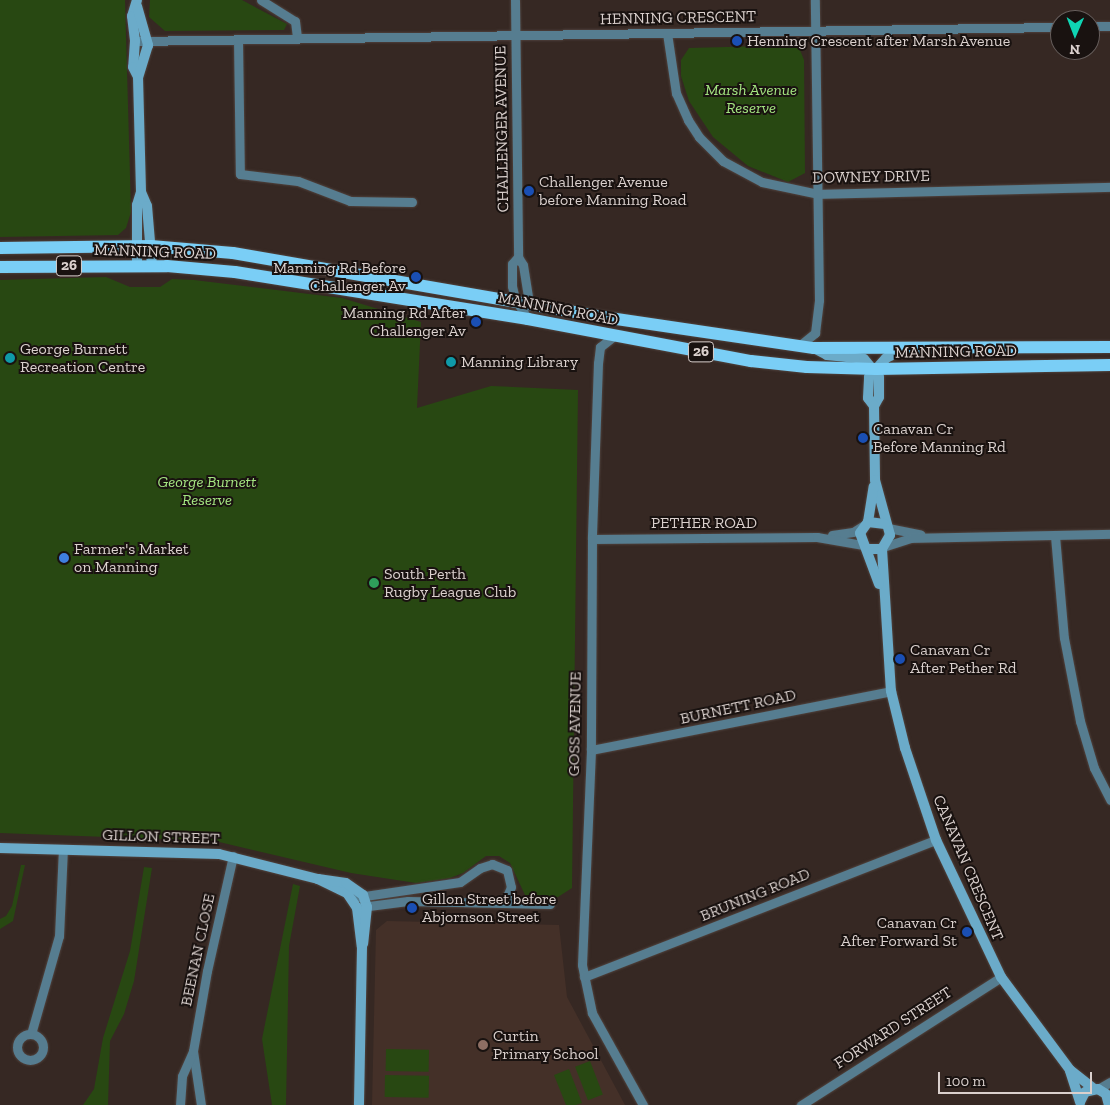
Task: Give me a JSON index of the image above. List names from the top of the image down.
{
  "streets": {
    "main road": ["MANNING ROAD", "26"],
    "street": [
      "HENNING CRESCENT",
      "CHALLENGER AVENUE",
      "DOWNEY DRIVE",
      "PETHER ROAD",
      "BURNETT ROAD",
      "GOSS AVENUE",
      "GILLON STREET",
      "CANAVAN CRESCENT",
      "BRUNING ROAD",
      "BEENAN CLOSE",
      "FORWARD STREET"
    ]
  },
  "crossings": [
    ["HENNING CRESCENT", "CHALLENGER AVENUE"],
    ["HENNING CRESCENT", "DOWNEY DRIVE"],
    ["CHALLENGER AVENUE", "MANNING ROAD"],
    ["MANNING ROAD", "GOSS AVENUE"],
    ["MANNING ROAD", "CANAVAN CRESCENT"],
    ["PETHER ROAD", "GOSS AVENUE"],
    ["PETHER ROAD", "CANAVAN CRESCENT"],
    ["BURNETT ROAD", "GOSS AVENUE"],
    ["BURNETT ROAD", "CANAVAN CRESCENT"],
    ["GOSS AVENUE", "BRUNING ROAD"],
    ["GILLON STREET", "BEENAN CLOSE"],
    ["CANAVAN CRESCENT", "BRUNING ROAD"],
    ["CANAVAN CRESCENT", "FORWARD STREET"]
  ],
  "parks": ["Marsh Avenue Reserve", "George Burnett Reserve"],
  "places": [
    "Henning Crescent after Marsh Avenue",
    "Challenger Avenue before Manning Road",
    "Manning Rd Before Challenger Av",
    "Manning Rd After Challenger Av",
    "George Burnett Recreation Centre",
    "Manning Library",
    "Canavan Cr Before Manning Rd",
    "Farmer's Market on Manning",
    "South Perth Rugby League Club",
    "Canavan Cr After Pether Rd",
    "Gillon Street before Abjornson Street",
    "Canavan Cr After Forward St",
    "Curtin Primary School"
  ],
  "scale_bar": "100 m",
  "north": "bottom"
}
